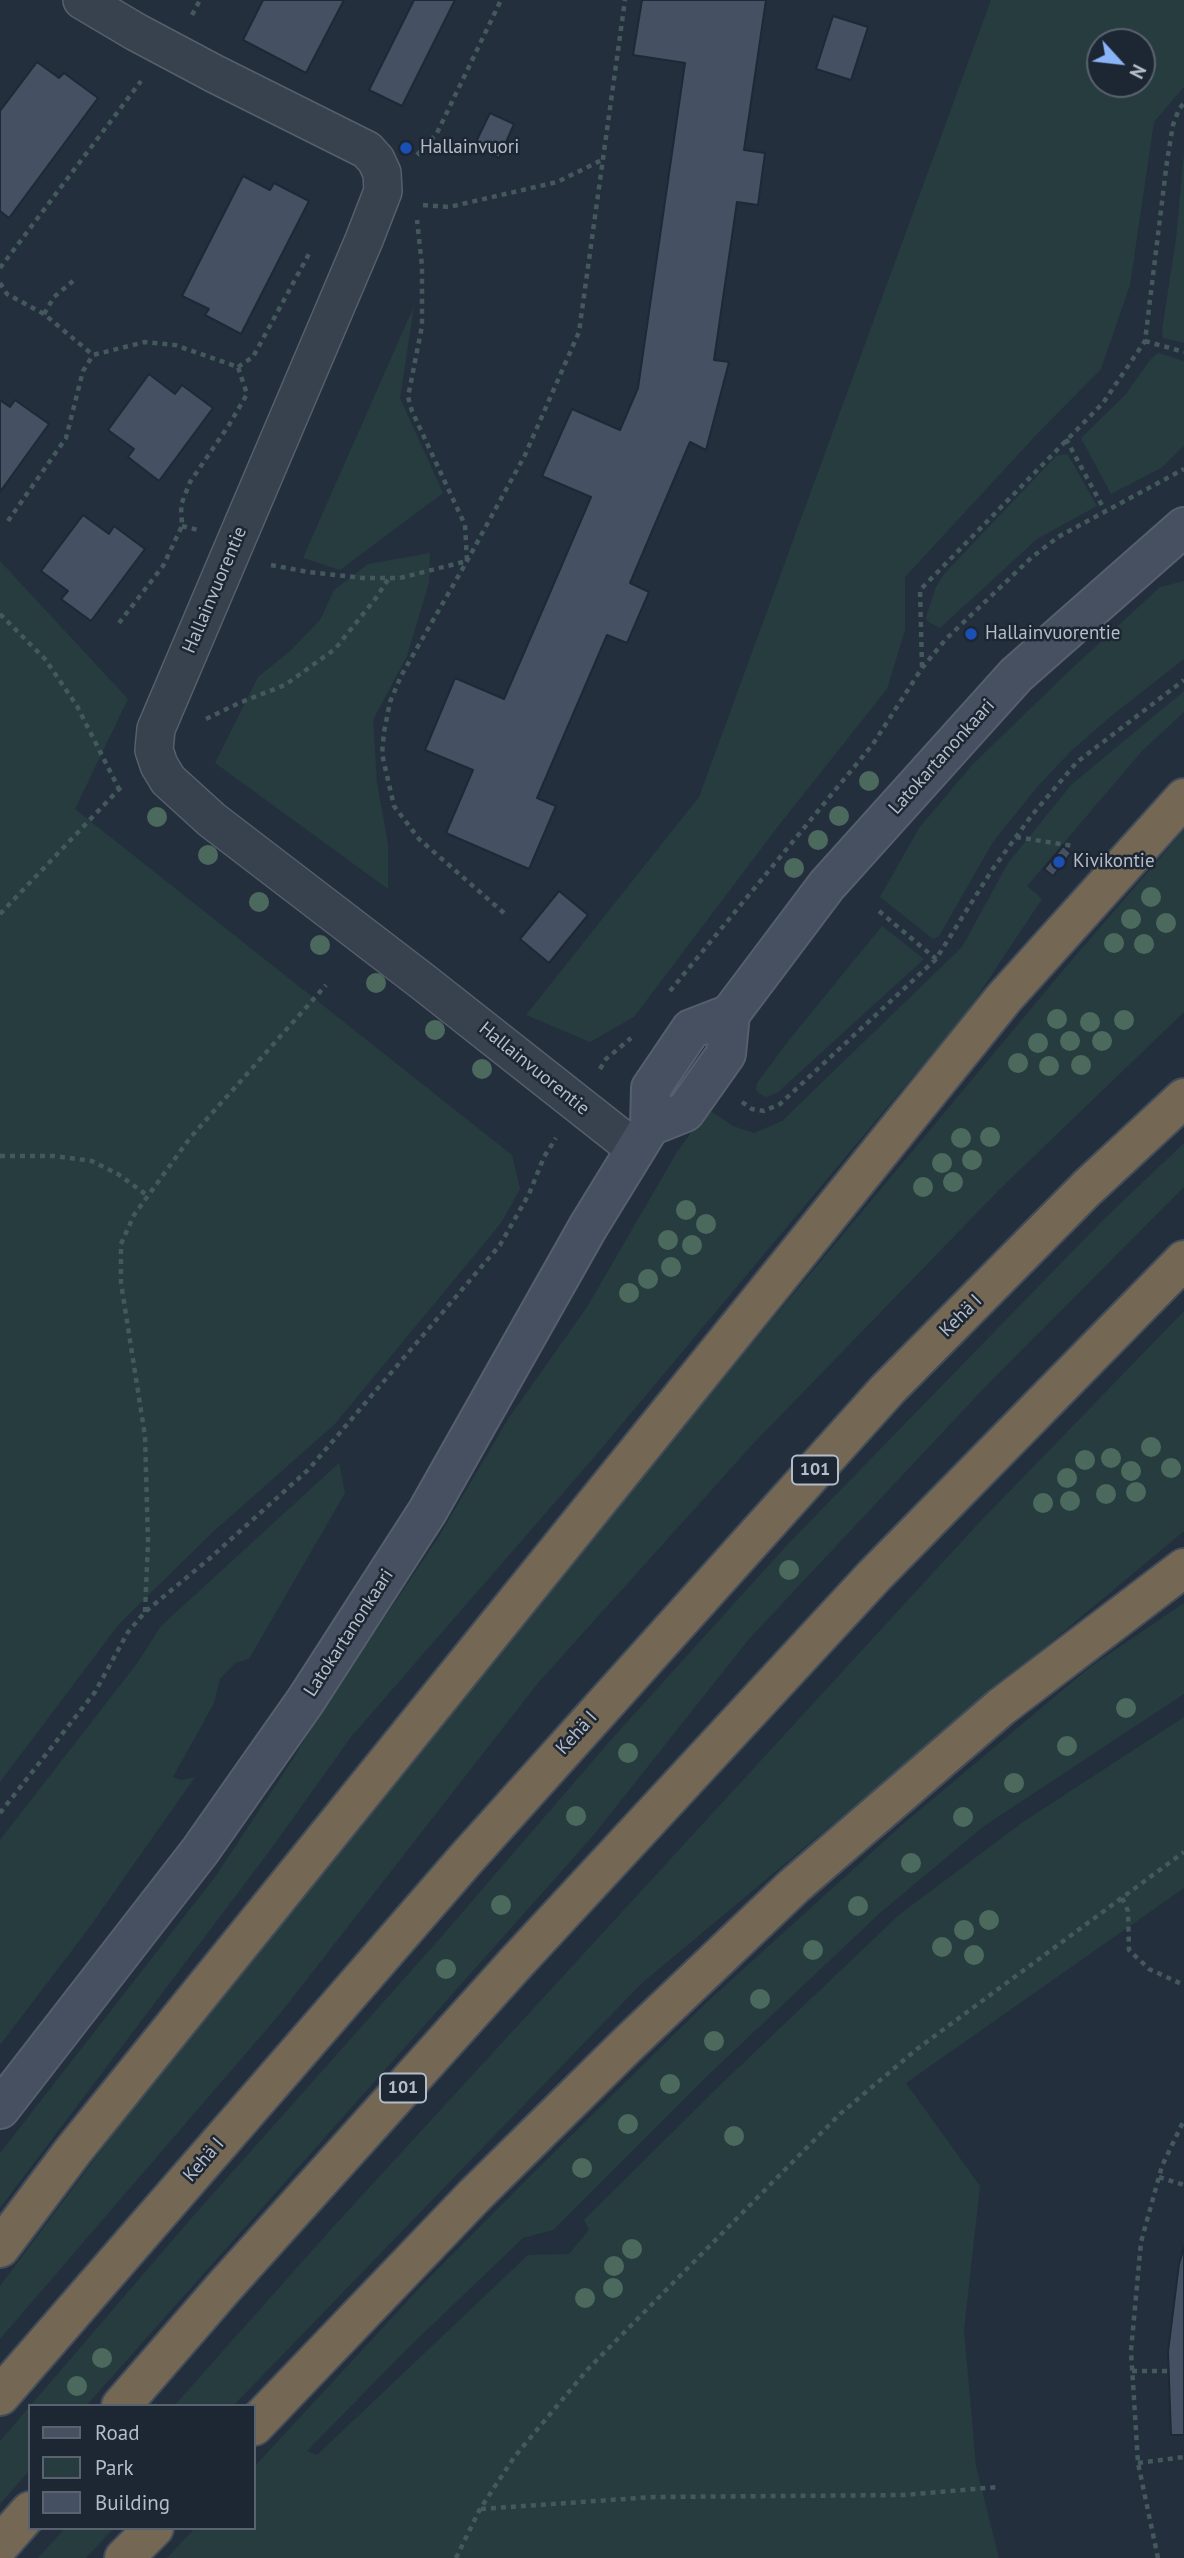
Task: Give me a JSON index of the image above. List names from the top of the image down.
{
  "streets": {
    "highway": ["Kehä I", "101"],
    "street": ["Hallainvuorentie", "Latokartanonkaari"]
  },
  "crossings": [
    ["Hallainvuorentie", "Latokartanonkaari"]
  ],
  "places": ["Hallainvuori", "Hallainvuorentie", "Kivikontie"],
  "legend": ["Road", "Park", "Building"],
  "north": "bottom right"
}
